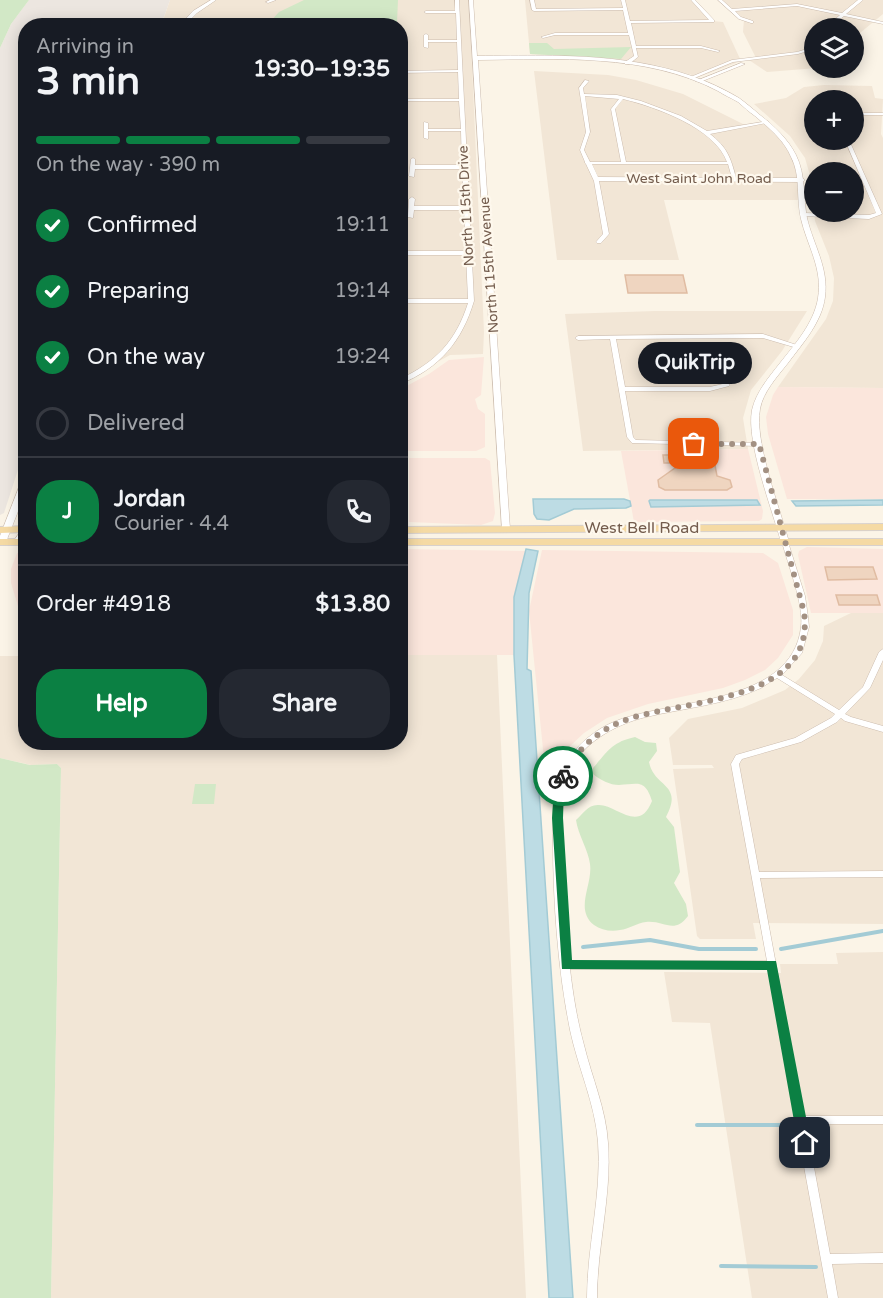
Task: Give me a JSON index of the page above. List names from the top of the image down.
{
  "streets": {
    "main road": ["West Bell Road"],
    "street": ["West Saint John Road", "North 115th Drive", "North 115th Avenue"]
  },
  "crossings": [
    ["North 115th Avenue", "West Bell Road"]
  ],
  "places": ["QuikTrip"],
  "page": {
    "map_buttons": ["+", "−"],
    "heading": ["3 min", "Arriving in", "19:30–19:35"],
    "panel": [
      "Jordan",
      "Courier · 4.4",
      "Order #4918",
      "$13.80"
    ],
    "bar": "On the way · 390 m",
    "list": [
      ["Confirmed", "19:11"],
      ["Preparing", "19:14"],
      ["On the way", "19:24"],
      "Delivered"
    ],
    "bubble": "QuikTrip",
    "round": "J",
    "buttons": ["Help", "Share"]
  }
}
